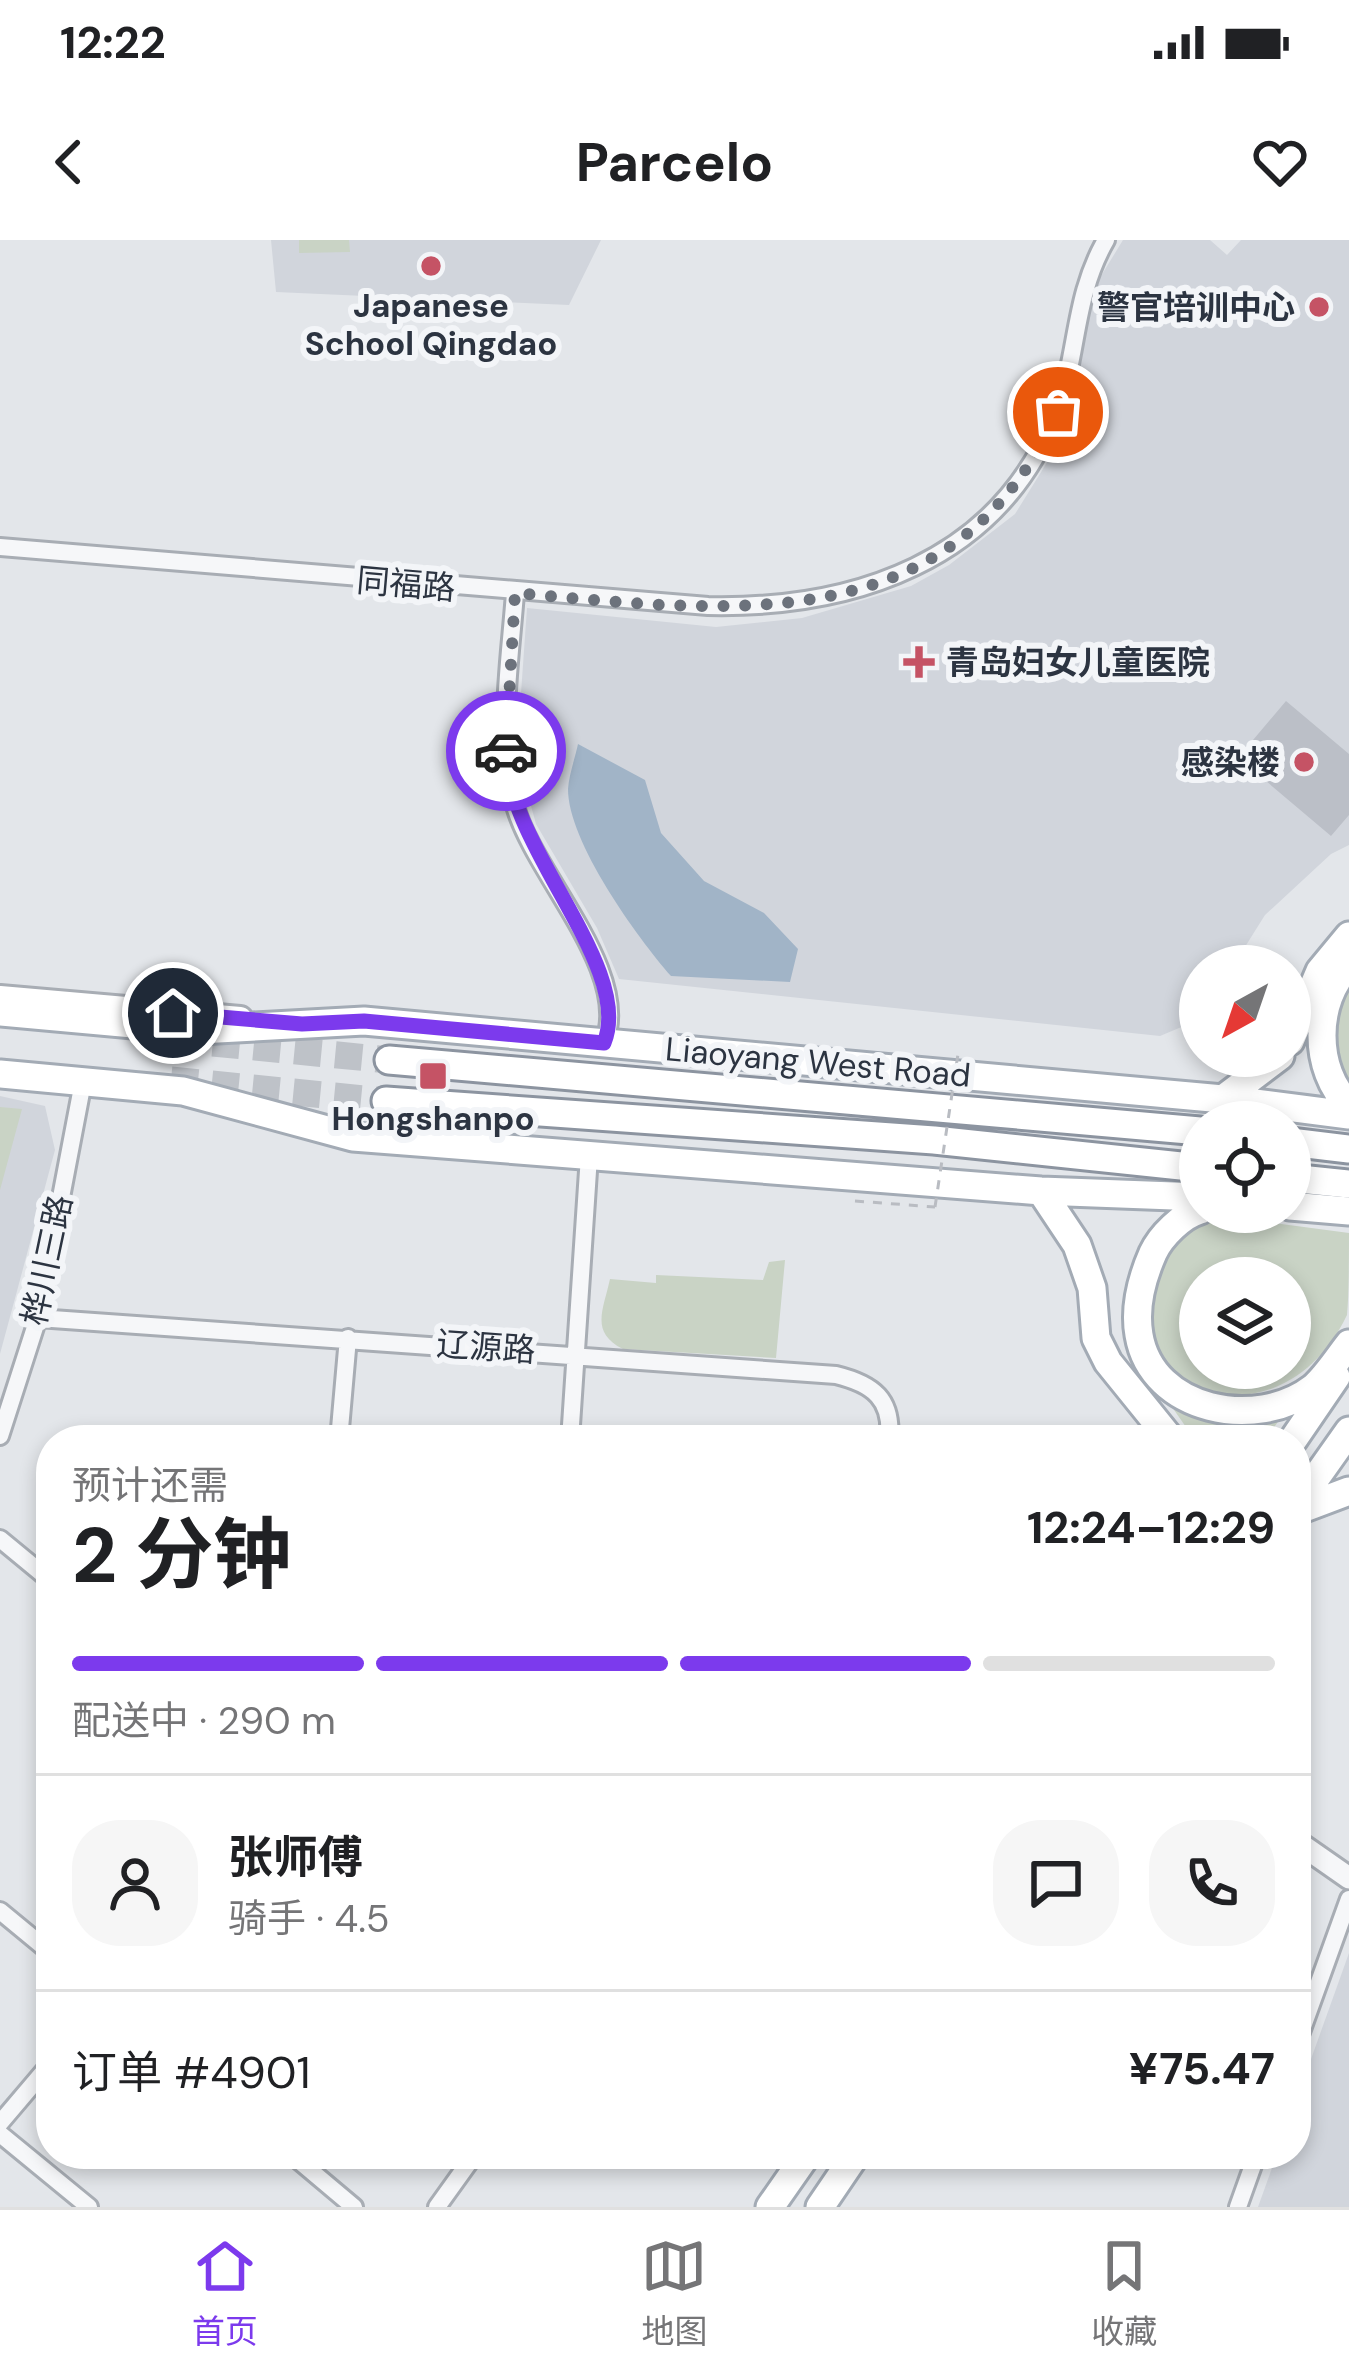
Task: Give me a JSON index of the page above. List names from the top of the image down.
{
  "streets": {
    "main road": ["Liaoyang West Road"],
    "street": ["同福路", "桦川三路", "辽源路"]
  },
  "crossings": [
    ["桦川三路", "辽源路"]
  ],
  "places": {
    "other": ["Japanese School Qingdao", "警官培训中心", "感染楼"],
    "health": ["青岛妇女儿童医院"],
    "transit": ["Hongshanpo"]
  },
  "north": "bottom left",
  "page": {
    "status": "12:22",
    "header": "Parcelo",
    "heading": ["2 分钟", "预计还需", "12:24–12:29"],
    "panel": [
      "张师傅",
      "骑手 · 4.5",
      "订单 #4901",
      "¥75.47"
    ],
    "bar": "配送中 · 290 m",
    "tabs": ["首页", "地图", "收藏"]
  }
}
